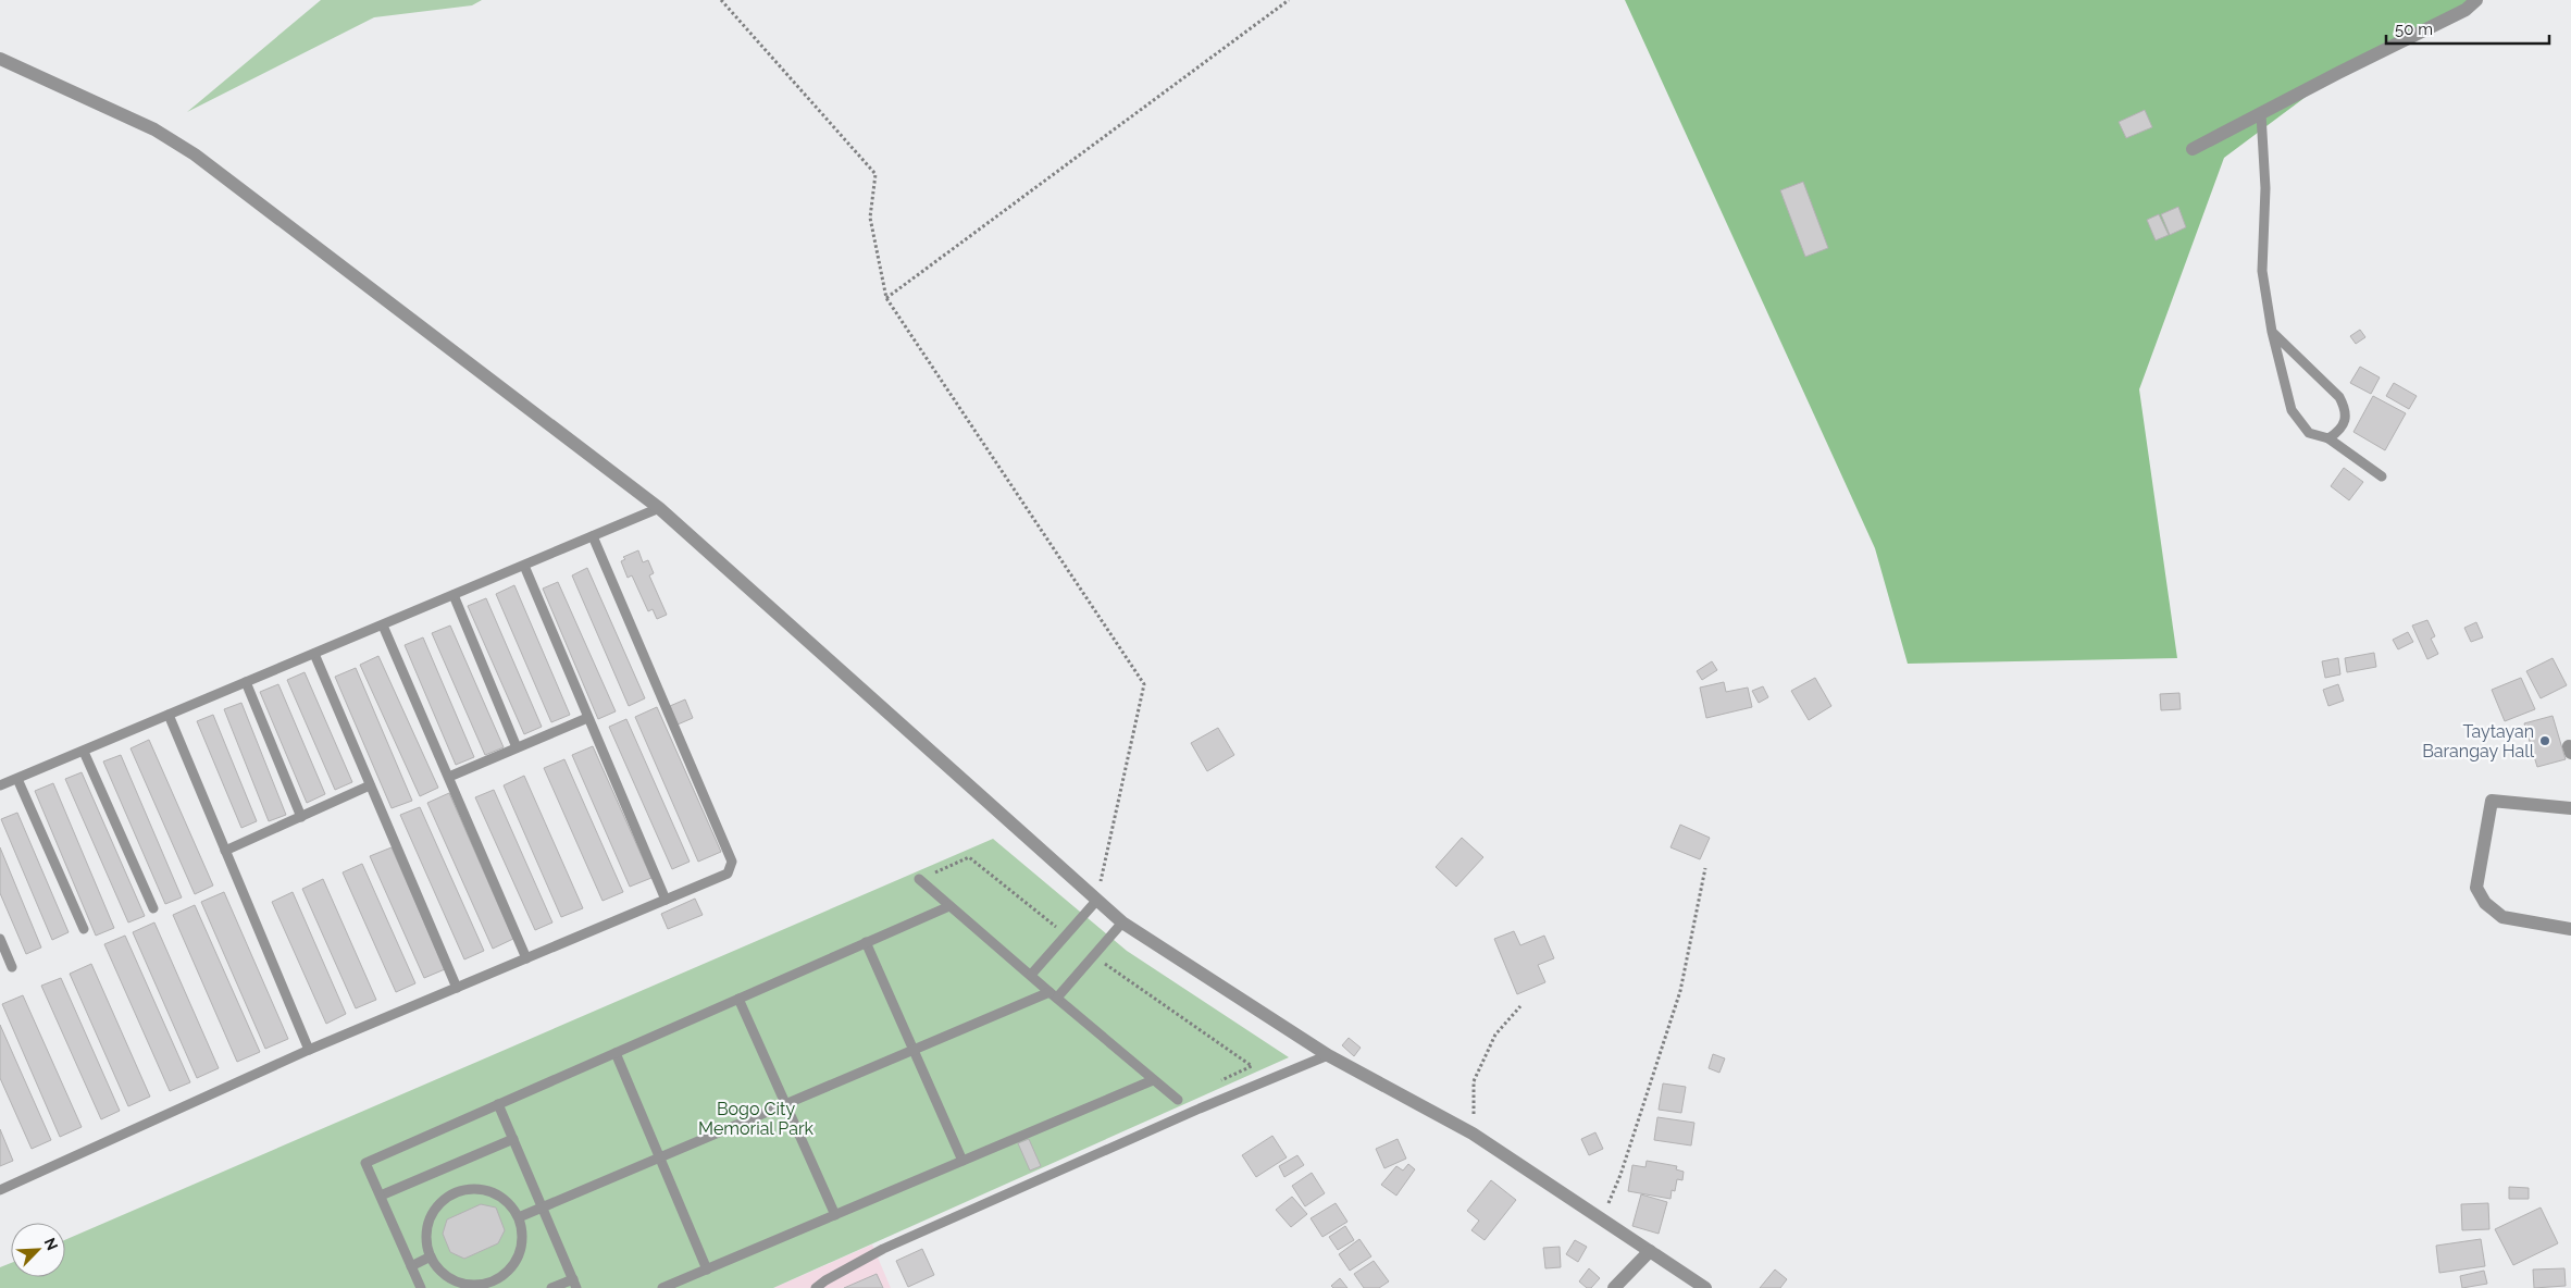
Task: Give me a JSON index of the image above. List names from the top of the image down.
{
  "parks": ["Bogo City Memorial Park"],
  "places": ["Taytayan Barangay Hall"],
  "scale_bar": "50 m",
  "north": "top right"
}
